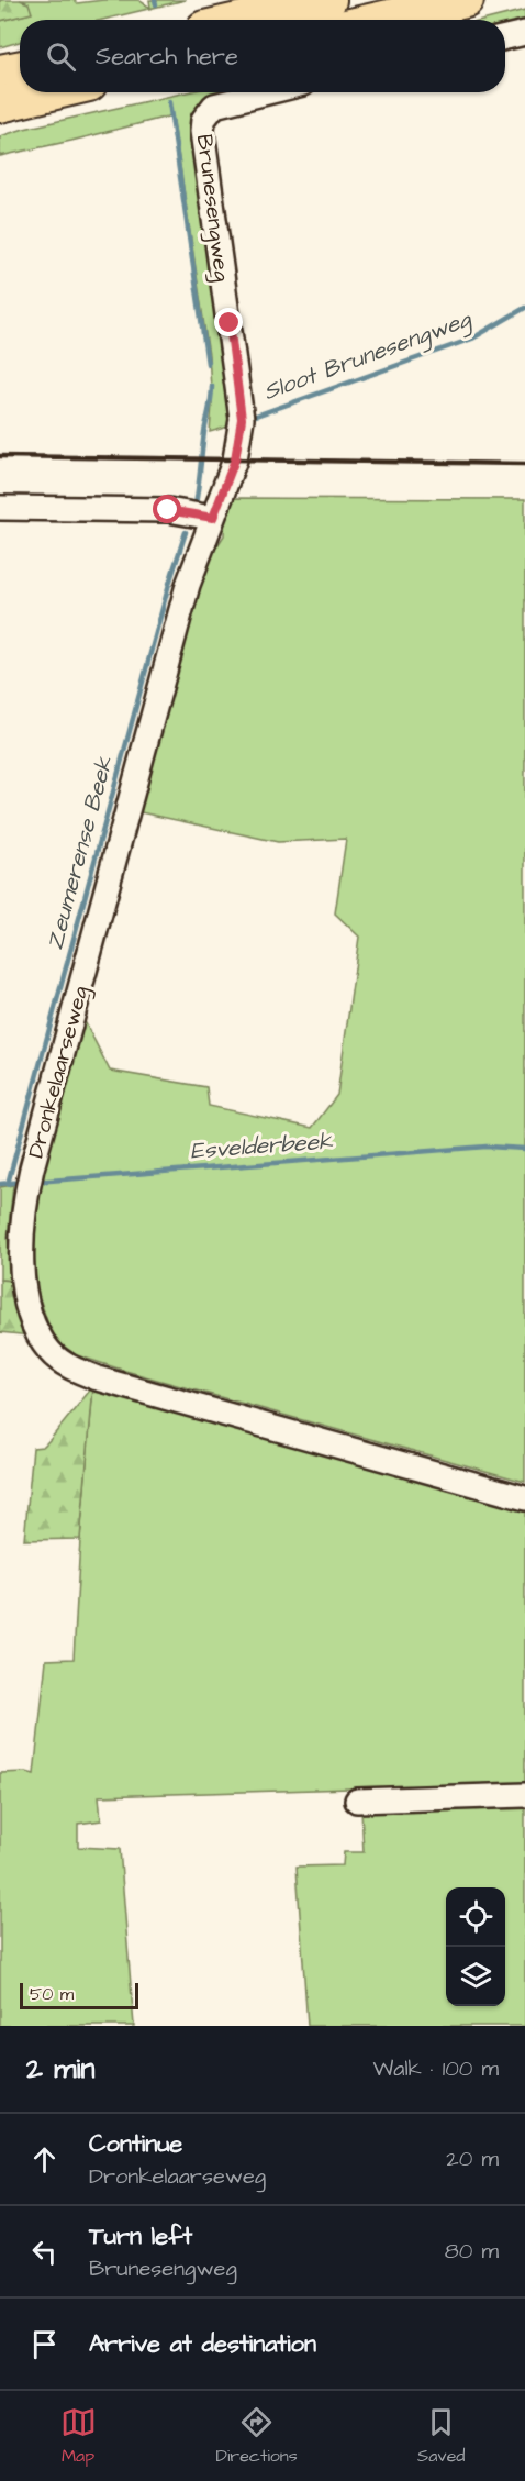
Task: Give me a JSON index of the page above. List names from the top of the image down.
{
  "streets": {
    "street": ["Brunesengweg", "Dronkelaarseweg"]
  },
  "crossings": [
    ["Brunesengweg", "Dronkelaarseweg"]
  ],
  "water": ["Sloot Brunesengweg", "Zeumerense Beek", "Esvelderbeek"],
  "scale_bar": "50 m",
  "page": {
    "search": "Search here",
    "scale": "50 m",
    "heading": ["2 min", "Walk · 100 m"],
    "list": [
      ["Continue", "Dronkelaarseweg", "20 m"],
      ["Turn left", "Brunesengweg", "80 m"],
      "Arrive at destination"
    ],
    "nav": ["Map", "Directions", "Saved"]
  }
}
